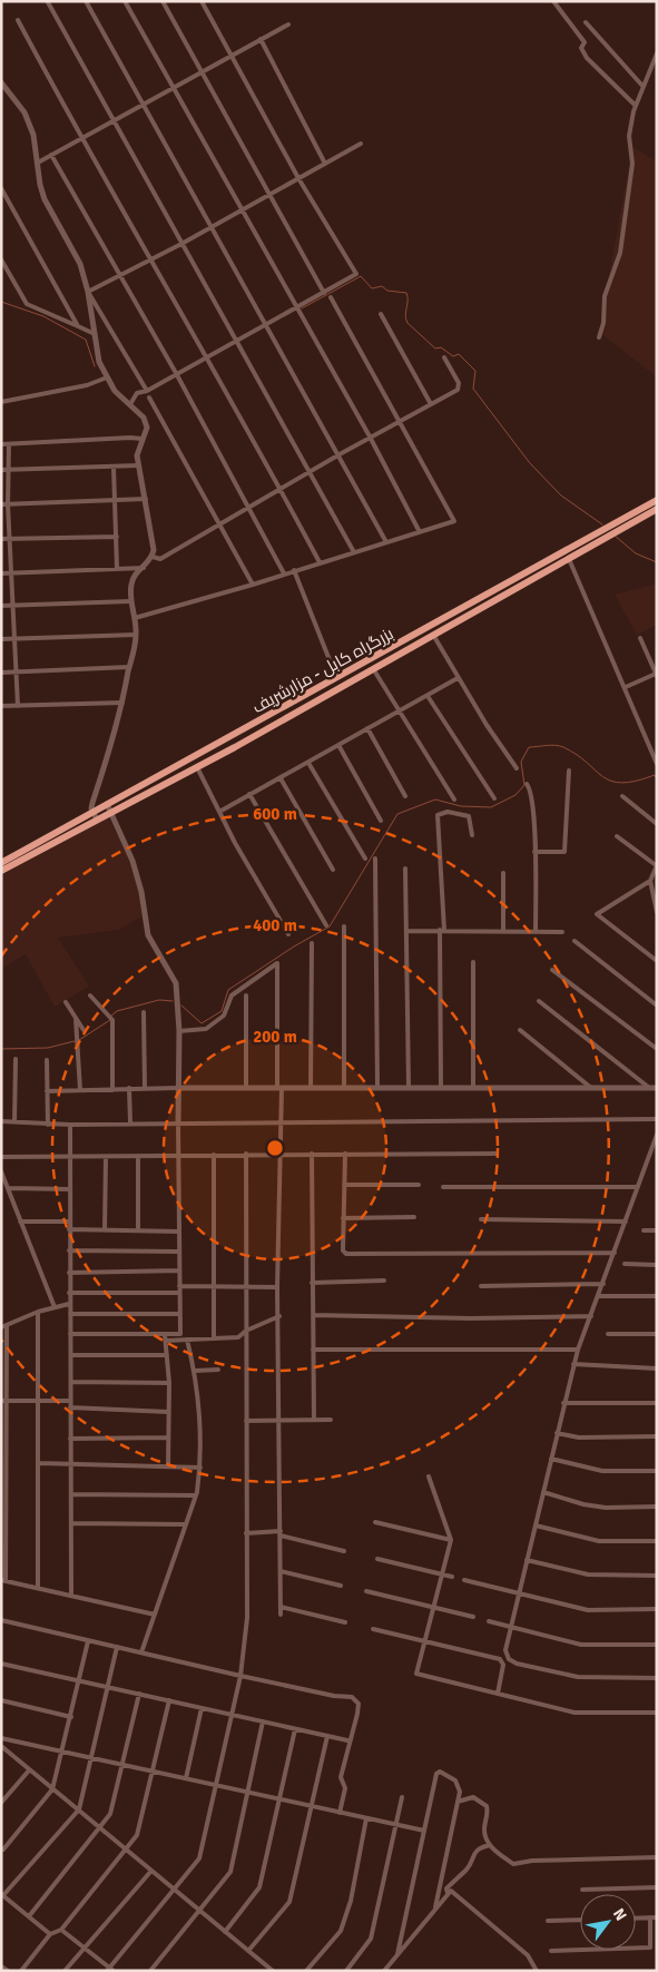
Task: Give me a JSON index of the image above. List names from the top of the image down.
{
  "streets": {
    "highway": ["بزرگراه کابل - مزارشریف"]
  },
  "north": "top right",
  "rings": ["600 m", "400 m", "200 m"]
}
